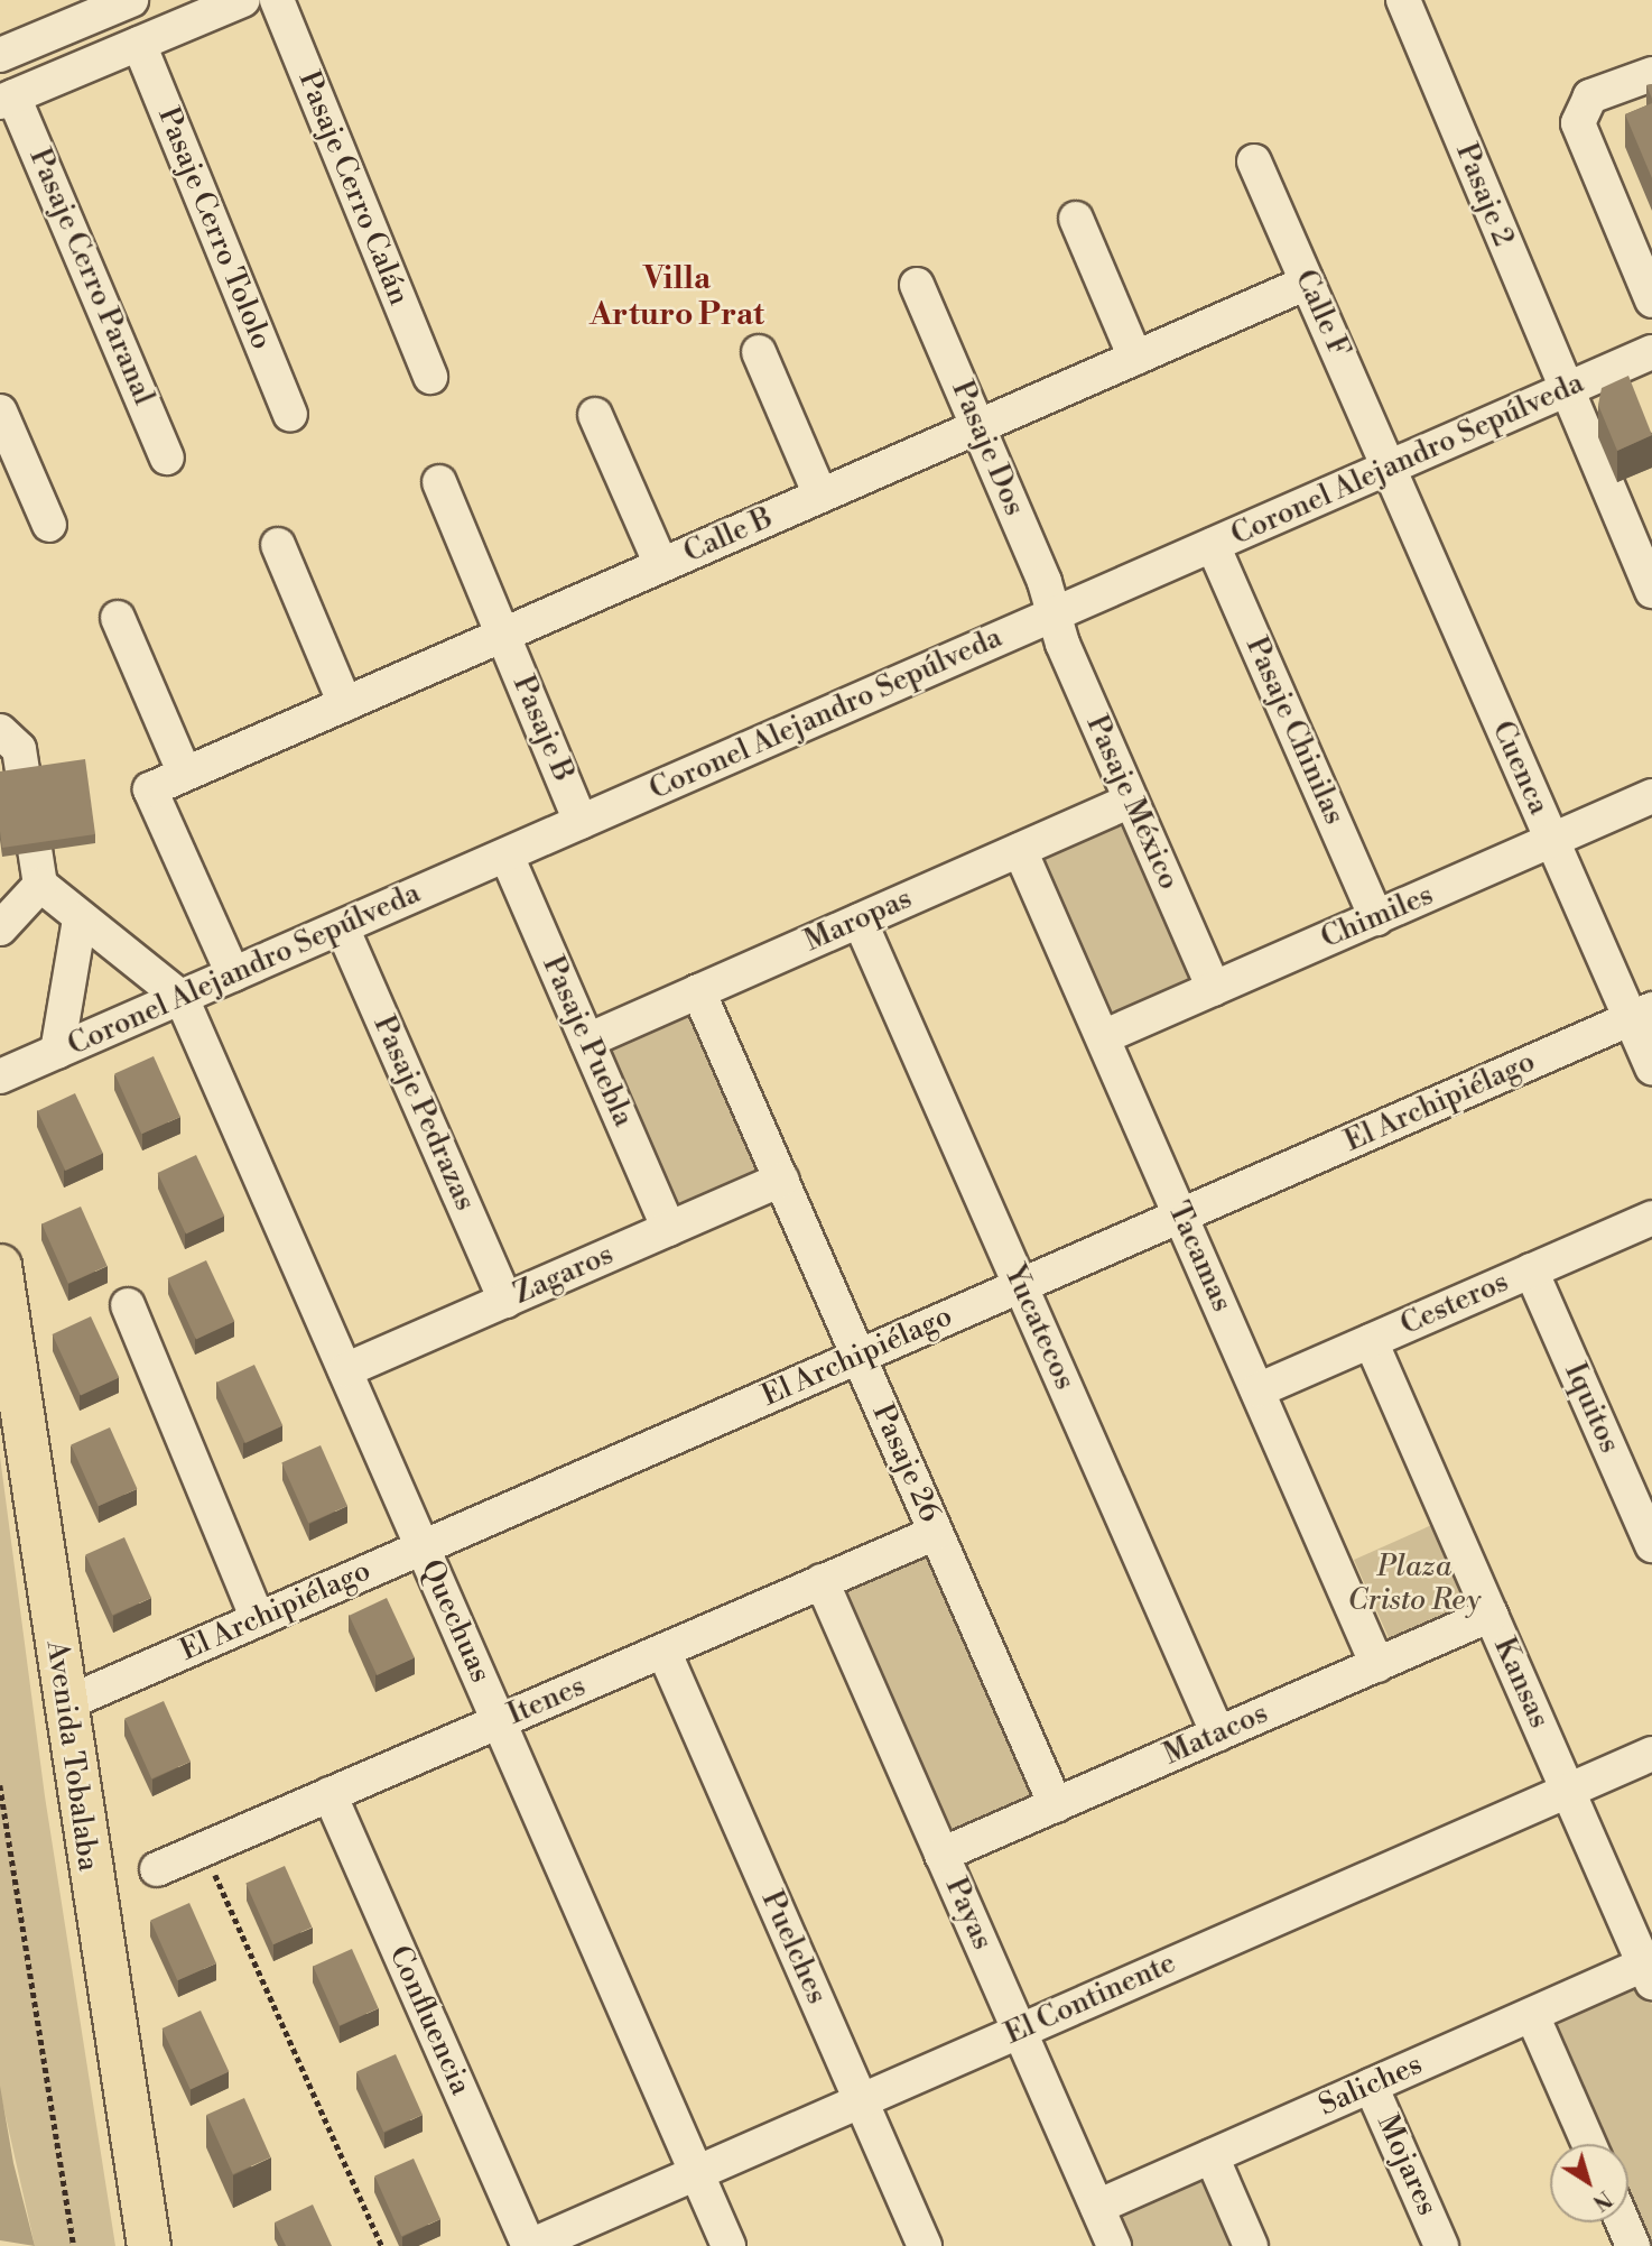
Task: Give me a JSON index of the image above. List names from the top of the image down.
{
  "streets": {
    "main road": ["Avenida Tobalaba"],
    "street": [
      "Pasaje Cerro Calán",
      "Pasaje 2",
      "Pasaje Cerro Tololo",
      "Pasaje Cerro Paranal",
      "Calle F",
      "Pasaje Dos",
      "Coronel Alejandro Sepúlveda",
      "Calle B",
      "Pasaje B",
      "Pasaje Chinilas",
      "Cuenca",
      "Pasaje México",
      "Chimiles",
      "Maropas",
      "Pasaje Puebla",
      "El Archipiélago",
      "Pasaje Pedrazas",
      "Tacamas",
      "Zagaros",
      "Cesteros",
      "Yucatecos",
      "Iquitos",
      "Pasaje 26",
      "Quechuas",
      "Kansas",
      "Itenes",
      "Matacos",
      "Payas",
      "Puelches",
      "El Continente",
      "Confluencia",
      "Saliches",
      "Mojares"
    ]
  },
  "crossings": [
    ["Pasaje 2", "Coronel Alejandro Sepúlveda"],
    ["Calle F", "Coronel Alejandro Sepúlveda"],
    ["Calle F", "Calle B"],
    ["Calle F", "Cuenca"],
    ["Pasaje Dos", "Coronel Alejandro Sepúlveda"],
    ["Pasaje Dos", "Calle B"],
    ["Pasaje Dos", "Pasaje México"],
    ["Coronel Alejandro Sepúlveda", "Calle B"],
    ["Coronel Alejandro Sepúlveda", "Pasaje B"],
    ["Coronel Alejandro Sepúlveda", "Pasaje Chinilas"],
    ["Coronel Alejandro Sepúlveda", "Cuenca"],
    ["Coronel Alejandro Sepúlveda", "Pasaje México"],
    ["Coronel Alejandro Sepúlveda", "Pasaje Puebla"],
    ["Coronel Alejandro Sepúlveda", "Pasaje Pedrazas"],
    ["Coronel Alejandro Sepúlveda", "Quechuas"],
    ["Calle B", "Pasaje B"],
    ["Pasaje Chinilas", "Chimiles"],
    ["Cuenca", "Chimiles"],
    ["Cuenca", "El Archipiélago"],
    ["Pasaje México", "Chimiles"],
    ["Pasaje México", "Maropas"],
    ["Chimiles", "Tacamas"],
    ["Maropas", "Pasaje Puebla"],
    ["Maropas", "Tacamas"],
    ["Maropas", "Yucatecos"],
    ["Maropas", "Pasaje 26"],
    ["Pasaje Puebla", "Zagaros"],
    ["El Archipiélago", "Tacamas"],
    ["El Archipiélago", "Yucatecos"],
    ["El Archipiélago", "Pasaje 26"],
    ["El Archipiélago", "Quechuas"],
    ["El Archipiélago", "Avenida Tobalaba"],
    ["Pasaje Pedrazas", "Zagaros"],
    ["Tacamas", "Cesteros"],
    ["Tacamas", "Matacos"],
    ["Zagaros", "Pasaje 26"],
    ["Zagaros", "Quechuas"],
    ["Cesteros", "Iquitos"],
    ["Cesteros", "Kansas"],
    ["Yucatecos", "Matacos"],
    ["Pasaje 26", "Itenes"],
    ["Pasaje 26", "Matacos"],
    ["Quechuas", "Itenes"],
    ["Quechuas", "El Continente"],
    ["Kansas", "Matacos"],
    ["Kansas", "El Continente"],
    ["Kansas", "Saliches"],
    ["Itenes", "Payas"],
    ["Itenes", "Puelches"],
    ["Itenes", "Confluencia"],
    ["Matacos", "Payas"],
    ["Payas", "El Continente"],
    ["Payas", "Saliches"],
    ["Puelches", "El Continente"],
    ["El Continente", "Confluencia"],
    ["Saliches", "Mojares"]
  ],
  "districts": ["Villa Arturo Prat"],
  "parks": ["Plaza Cristo Rey"],
  "north": "bottom right"
}
